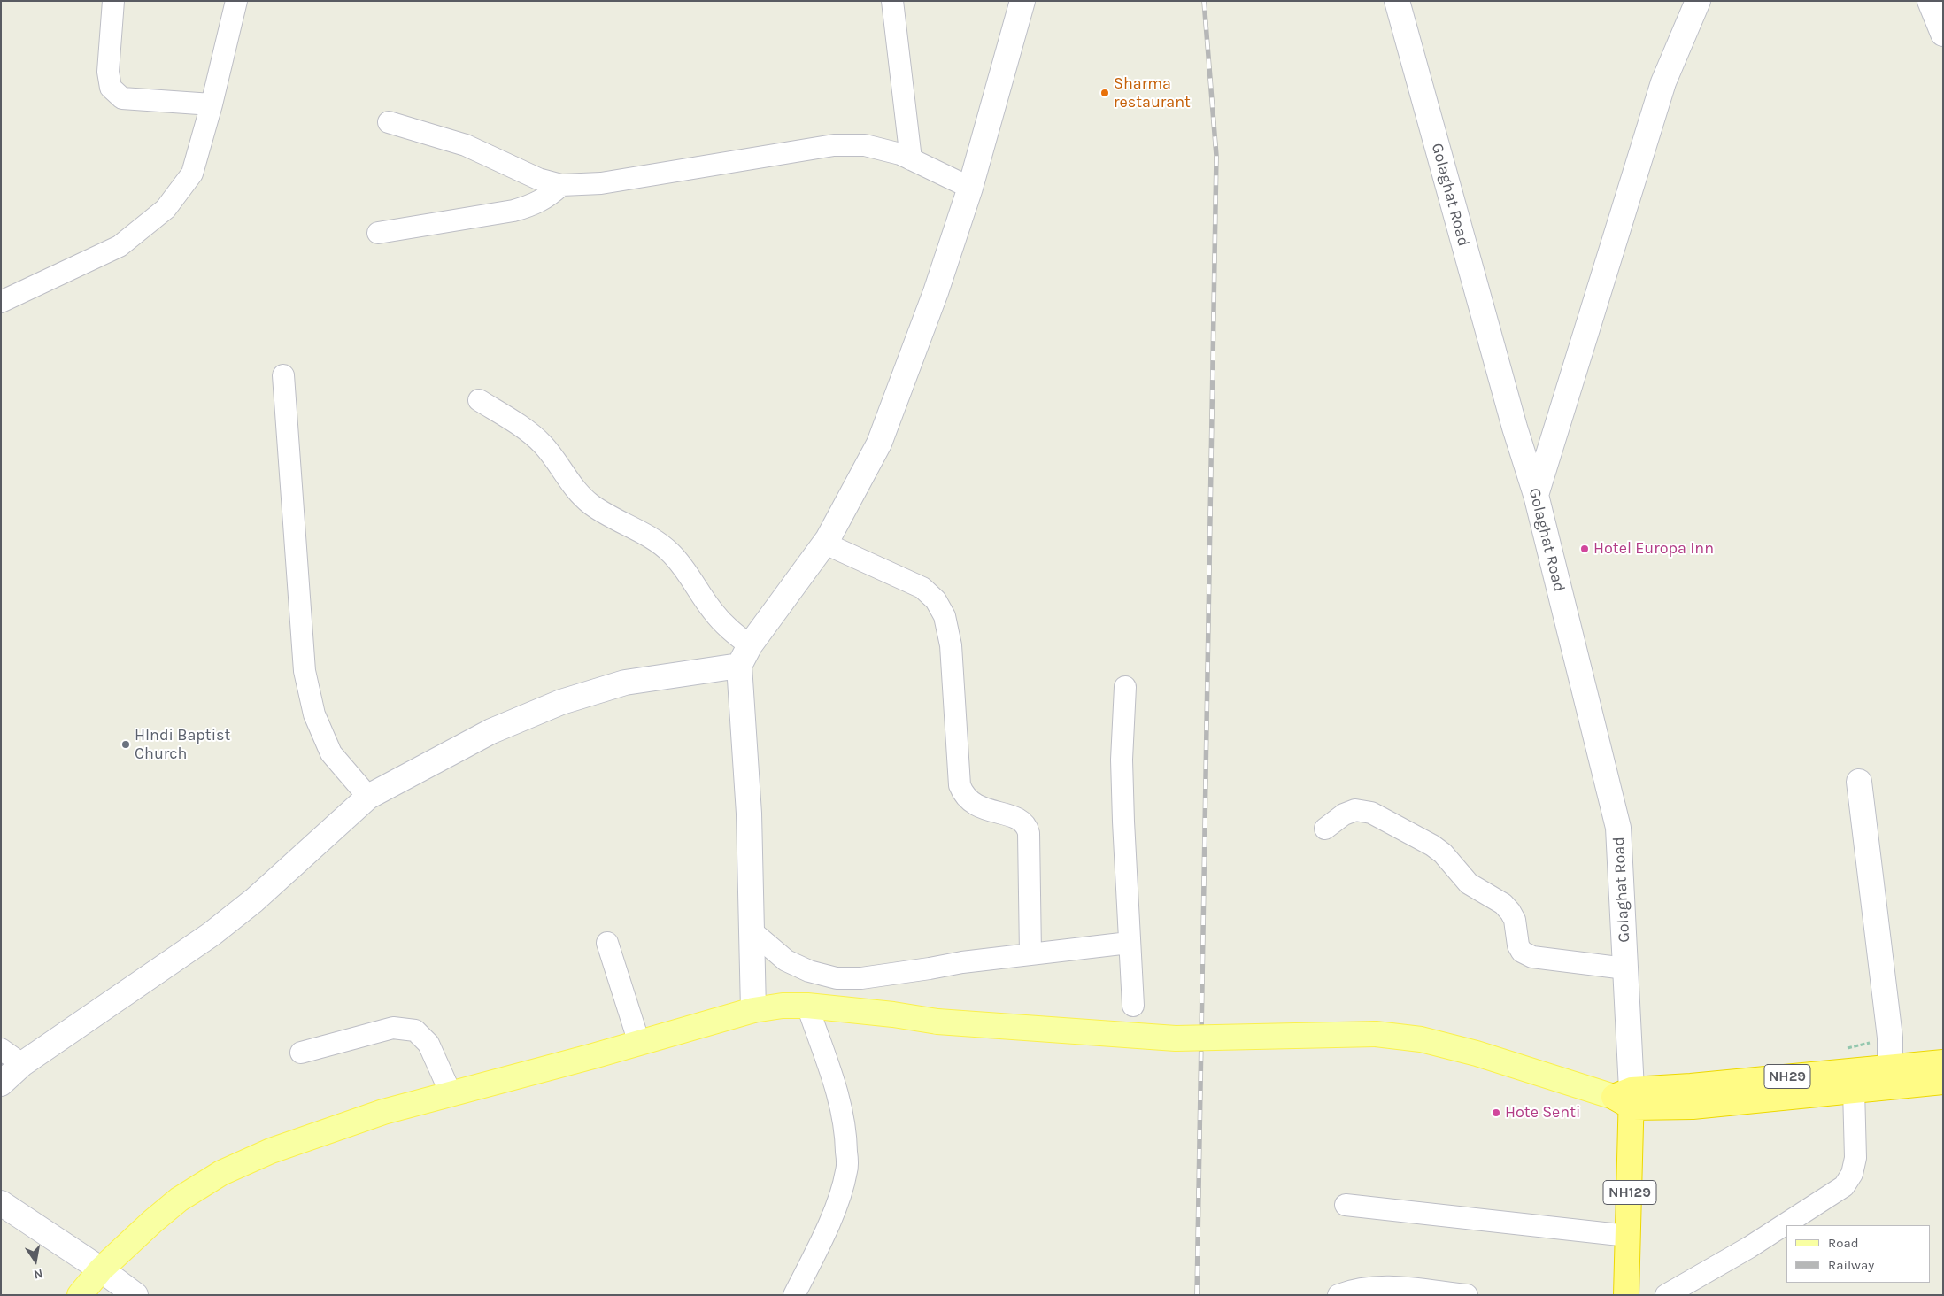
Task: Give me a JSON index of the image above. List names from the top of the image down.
{
  "streets": {
    "highway": ["NH29", "NH129"],
    "street": ["Golaghat Road"]
  },
  "crossings": [
    ["Golaghat Road", "NH29"],
    ["Golaghat Road", "NH129"],
    ["NH29", "NH129"]
  ],
  "places": [
    "Sharma restaurant",
    "Hotel Europa Inn",
    "HIndi Baptist Church",
    "Hote Senti"
  ],
  "legend": ["Road", "Railway"],
  "north": "bottom"
}
